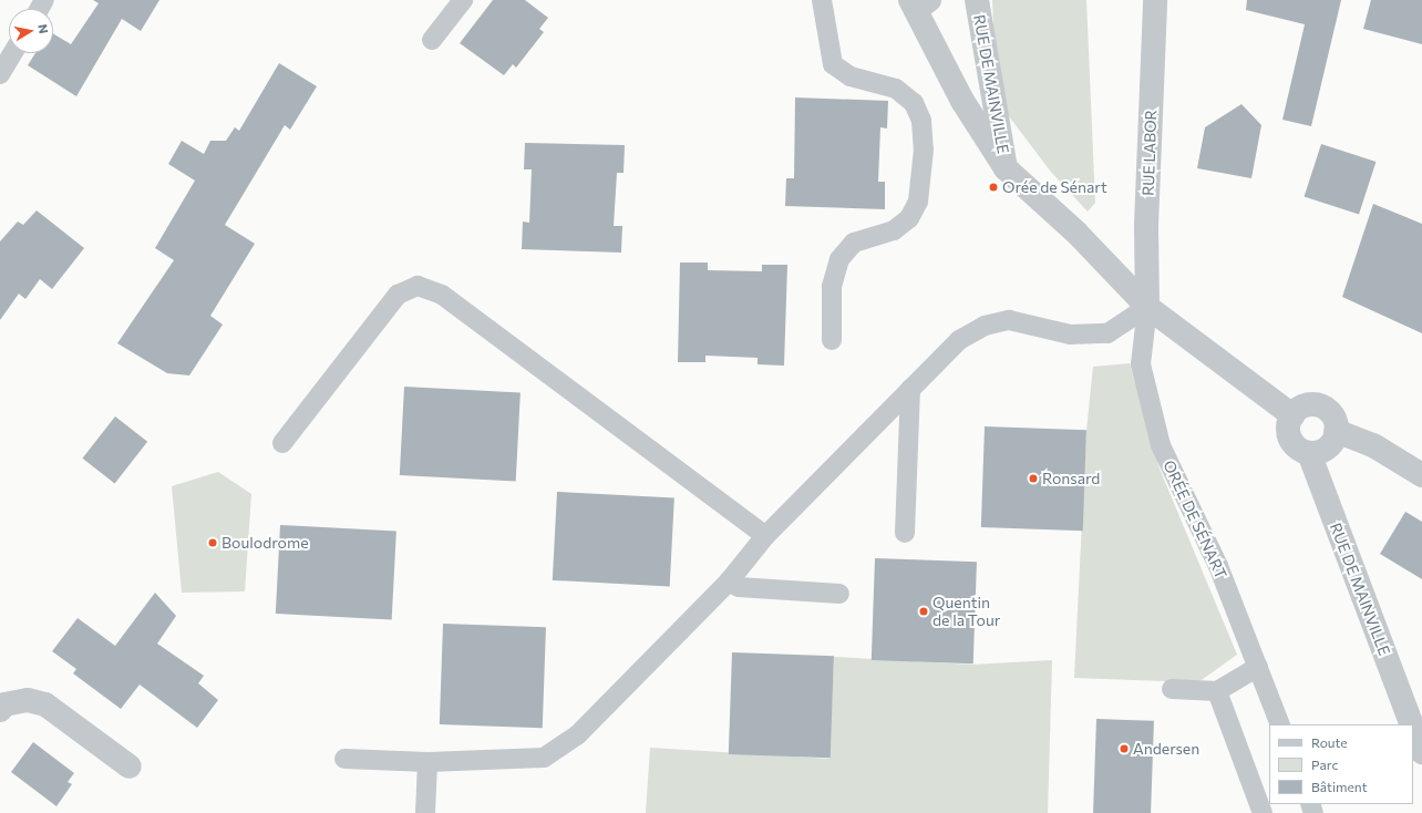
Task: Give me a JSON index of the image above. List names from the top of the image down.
{
  "streets": {
    "street": ["RUE DE MAINVILLE", "RUE LABOR"],
    "lane": ["ORÉE DE SÉNART"]
  },
  "crossings": [
    ["RUE LABOR", "ORÉE DE SÉNART"]
  ],
  "places": [
    "Orée de Sénart",
    "Ronsard",
    "Boulodrome",
    "Quentin de la Tour",
    "Andersen"
  ],
  "legend": ["Route", "Parc", "Bâtiment"],
  "north": "right"
}
